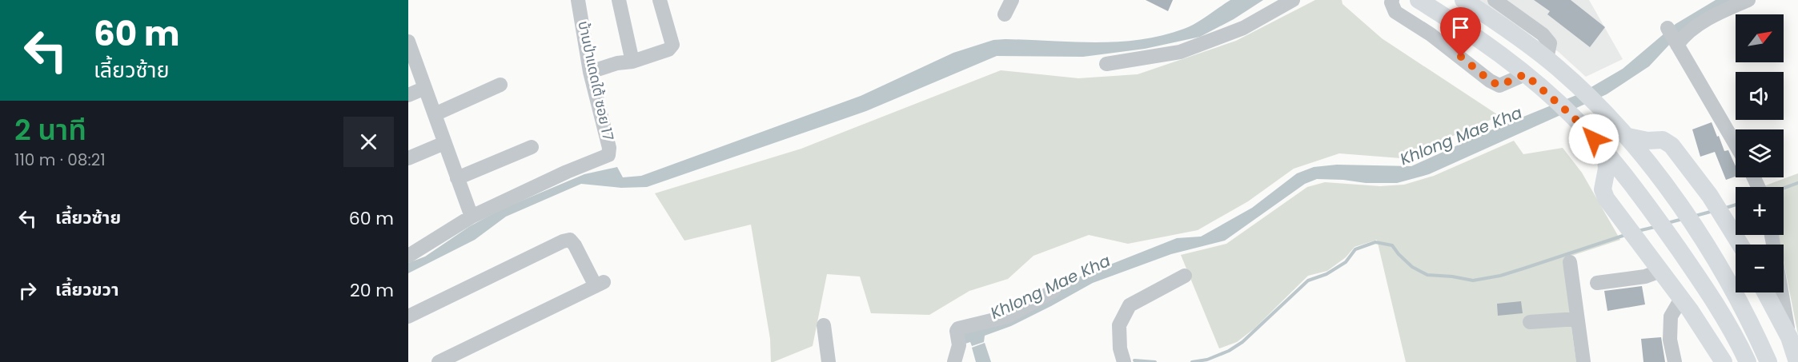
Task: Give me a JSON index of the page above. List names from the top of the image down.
{
  "streets": {
    "street": ["บ้านป่าแดดใต้ ซอย 17"]
  },
  "water": ["Khlong Mae Kha"],
  "north": "top right",
  "page": {
    "turn": ["60 m", "เลี้ยวซ้าย"],
    "map_buttons": ["+", "−"],
    "heading": ["2 นาที", "110 m · 08:21"],
    "list": [
      {
        "name": "เลี้ยวซ้าย",
        "value": "60 m"
      },
      {
        "name": "เลี้ยวขวา",
        "value": "20 m"
      }
    ]
  }
}
